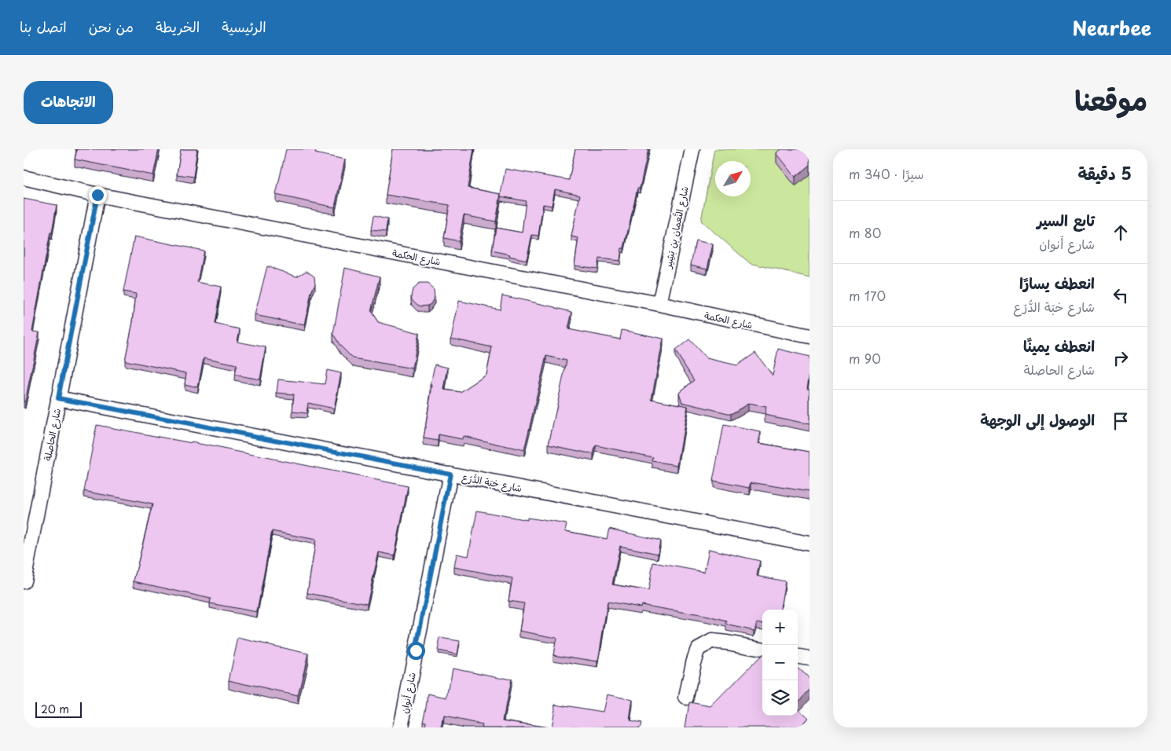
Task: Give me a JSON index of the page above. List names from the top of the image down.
{
  "streets": {
    "street": [
      "شارع النُّعمان بن بَشِير",
      "شارع الحكمة",
      "شارع الحاصلة",
      "شارع خبَة الدُّرُع",
      "شارع أَنوان"
    ]
  },
  "crossings": [
    ["شارع النُّعمان بن بَشِير", "شارع الحكمة"],
    ["شارع الحكمة", "شارع الحاصلة"],
    ["شارع الحاصلة", "شارع خبَة الدُّرُع"],
    ["شارع خبَة الدُّرُع", "شارع أَنوان"]
  ],
  "scale_bar": "20 m",
  "north": "top right",
  "page": {
    "header": "Nearbee",
    "nav": [
      "الرئيسية",
      "الخريطة",
      "من نحن",
      "اتصل بنا"
    ],
    "title": "موقعنا",
    "buttons": "الاتجاهات",
    "heading": ["5 دقيقة", "سيرًا · 340 m"],
    "list": [
      ["تابع السير", "شارع أَنوان", "80 m"],
      ["انعطف يسارًا", "شارع خبَة الدُّرُع", "170 m"],
      ["انعطف يمينًا", "شارع الحاصلة", "90 m"],
      "الوصول إلى الوجهة"
    ],
    "map_buttons": ["+", "−"],
    "scale": "20 m"
  }
}
